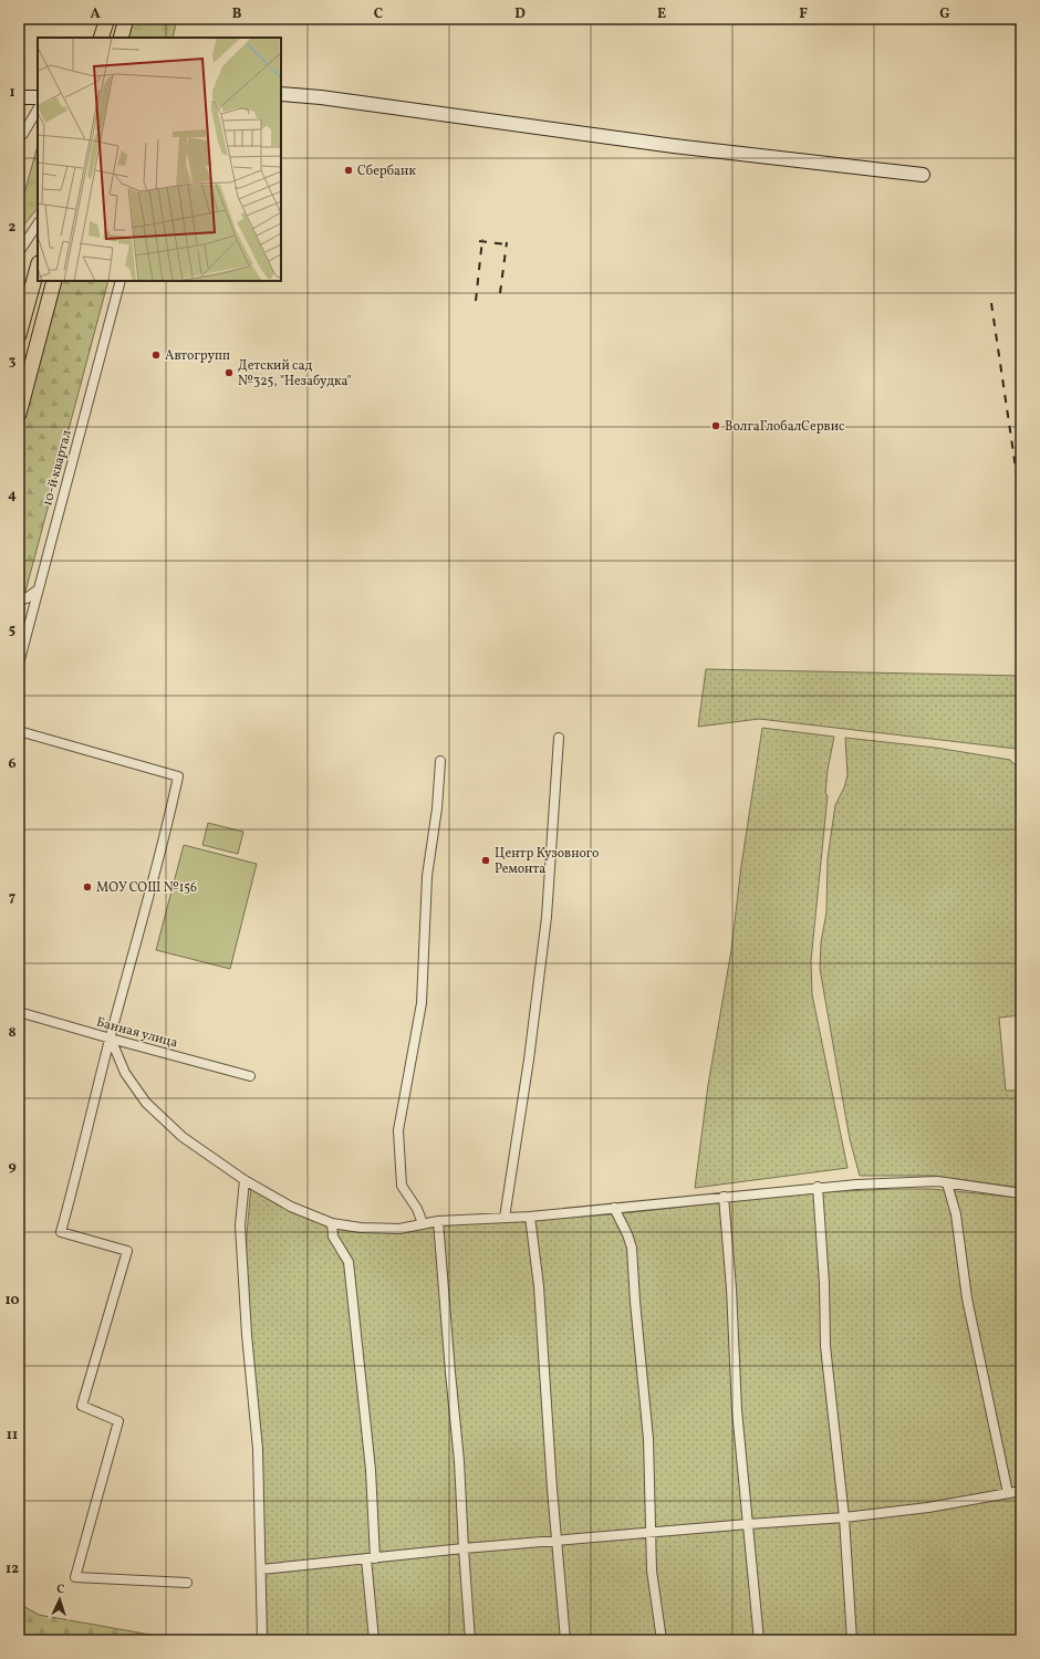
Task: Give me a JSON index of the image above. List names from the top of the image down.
{
  "streets": {
    "street": ["10-й квартал", "Банная улица"]
  },
  "places": [
    "Сбербанк",
    "Автогрупп",
    "Детский сад №325, \"Незабудка\"",
    "ВолгаГлобалСервис",
    "Центр Кузовного Ремонта",
    "МОУ СОШ №156"
  ],
  "north": "top",
  "grid": {
    "columns": [
      "A",
      "B",
      "C",
      "D",
      "E",
      "F",
      "G"
    ],
    "rows": [
      "1",
      "2",
      "3",
      "4",
      "5",
      "6",
      "7",
      "8",
      "9",
      "10",
      "11",
      "12"
    ]
  }
}
